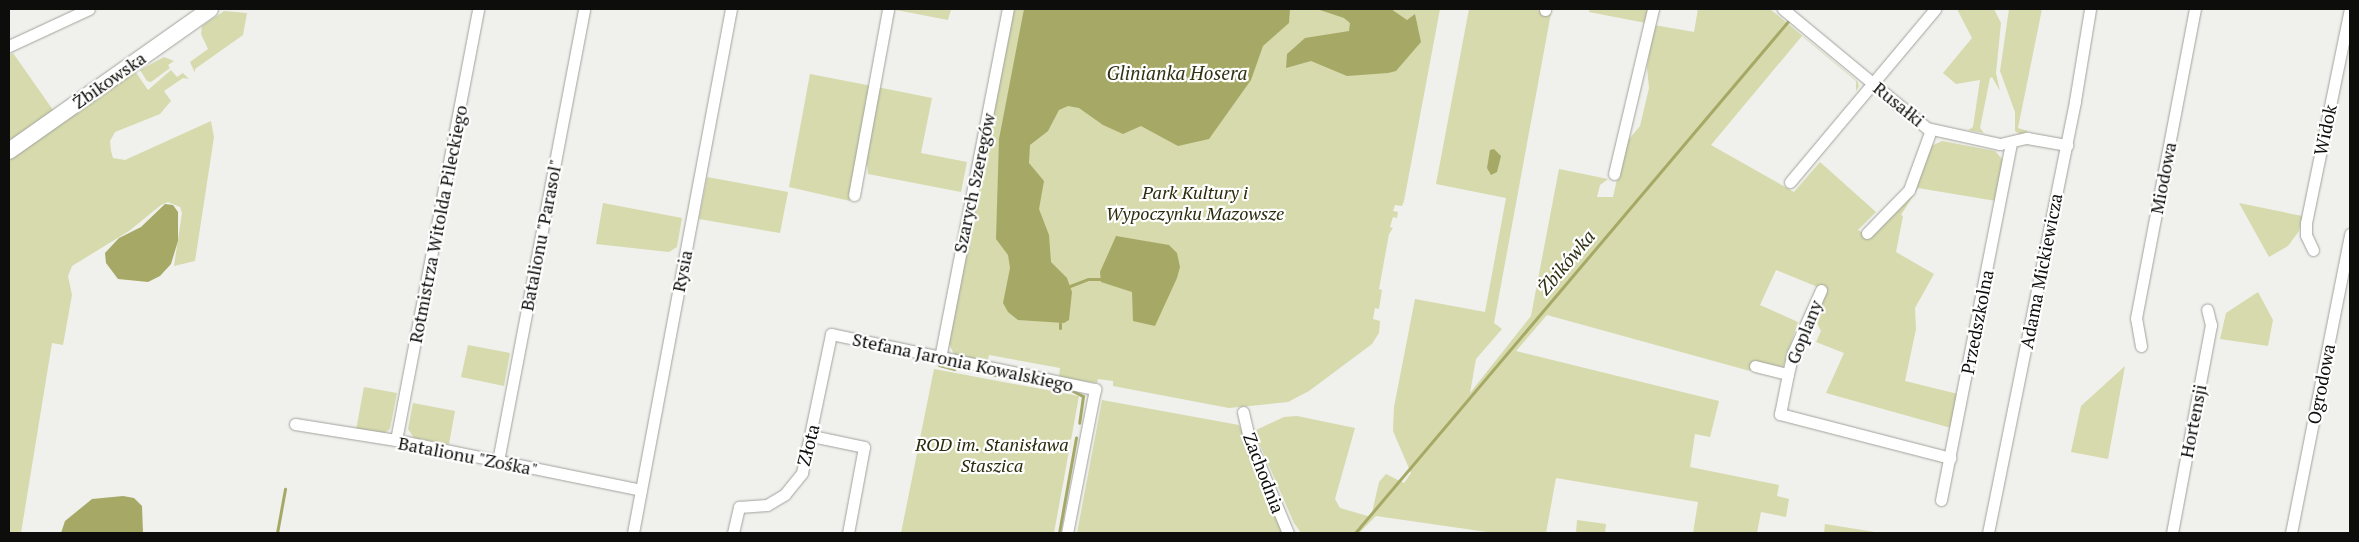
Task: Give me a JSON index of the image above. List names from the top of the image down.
{
  "streets": {
    "main road": ["Żbikowska"],
    "street": [
      "Rusałki",
      "Widok",
      "Miodowa",
      "Szarych Szeregów",
      "Rotmistrza Witolda Pileckiego",
      "Batalionu \"Parasol\"",
      "Rysia",
      "Adama Mickiewicza",
      "Przedszkolna",
      "Goplany",
      "Stefana Jaronia Kowalskiego",
      "Ogrodowa",
      "Hortensji",
      "Złota",
      "Batalionu \"Zośka\"",
      "Zachodnia"
    ]
  },
  "crossings": [
    ["Rusałki", "Adama Mickiewicza"],
    ["Rusałki", "Przedszkolna"],
    ["Szarych Szeregów", "Stefana Jaronia Kowalskiego"],
    ["Rotmistrza Witolda Pileckiego", "Batalionu \"Zośka\""],
    ["Batalionu \"Parasol\"", "Batalionu \"Zośka\""],
    ["Rysia", "Batalionu \"Zośka\""],
    ["Stefana Jaronia Kowalskiego", "Złota"]
  ],
  "water": ["Glinianka Hosera", "Żbikówka"],
  "parks": ["Park Kultury i Wypoczynku Mazowsze", "ROD im. Stanisława Staszica"]
}
